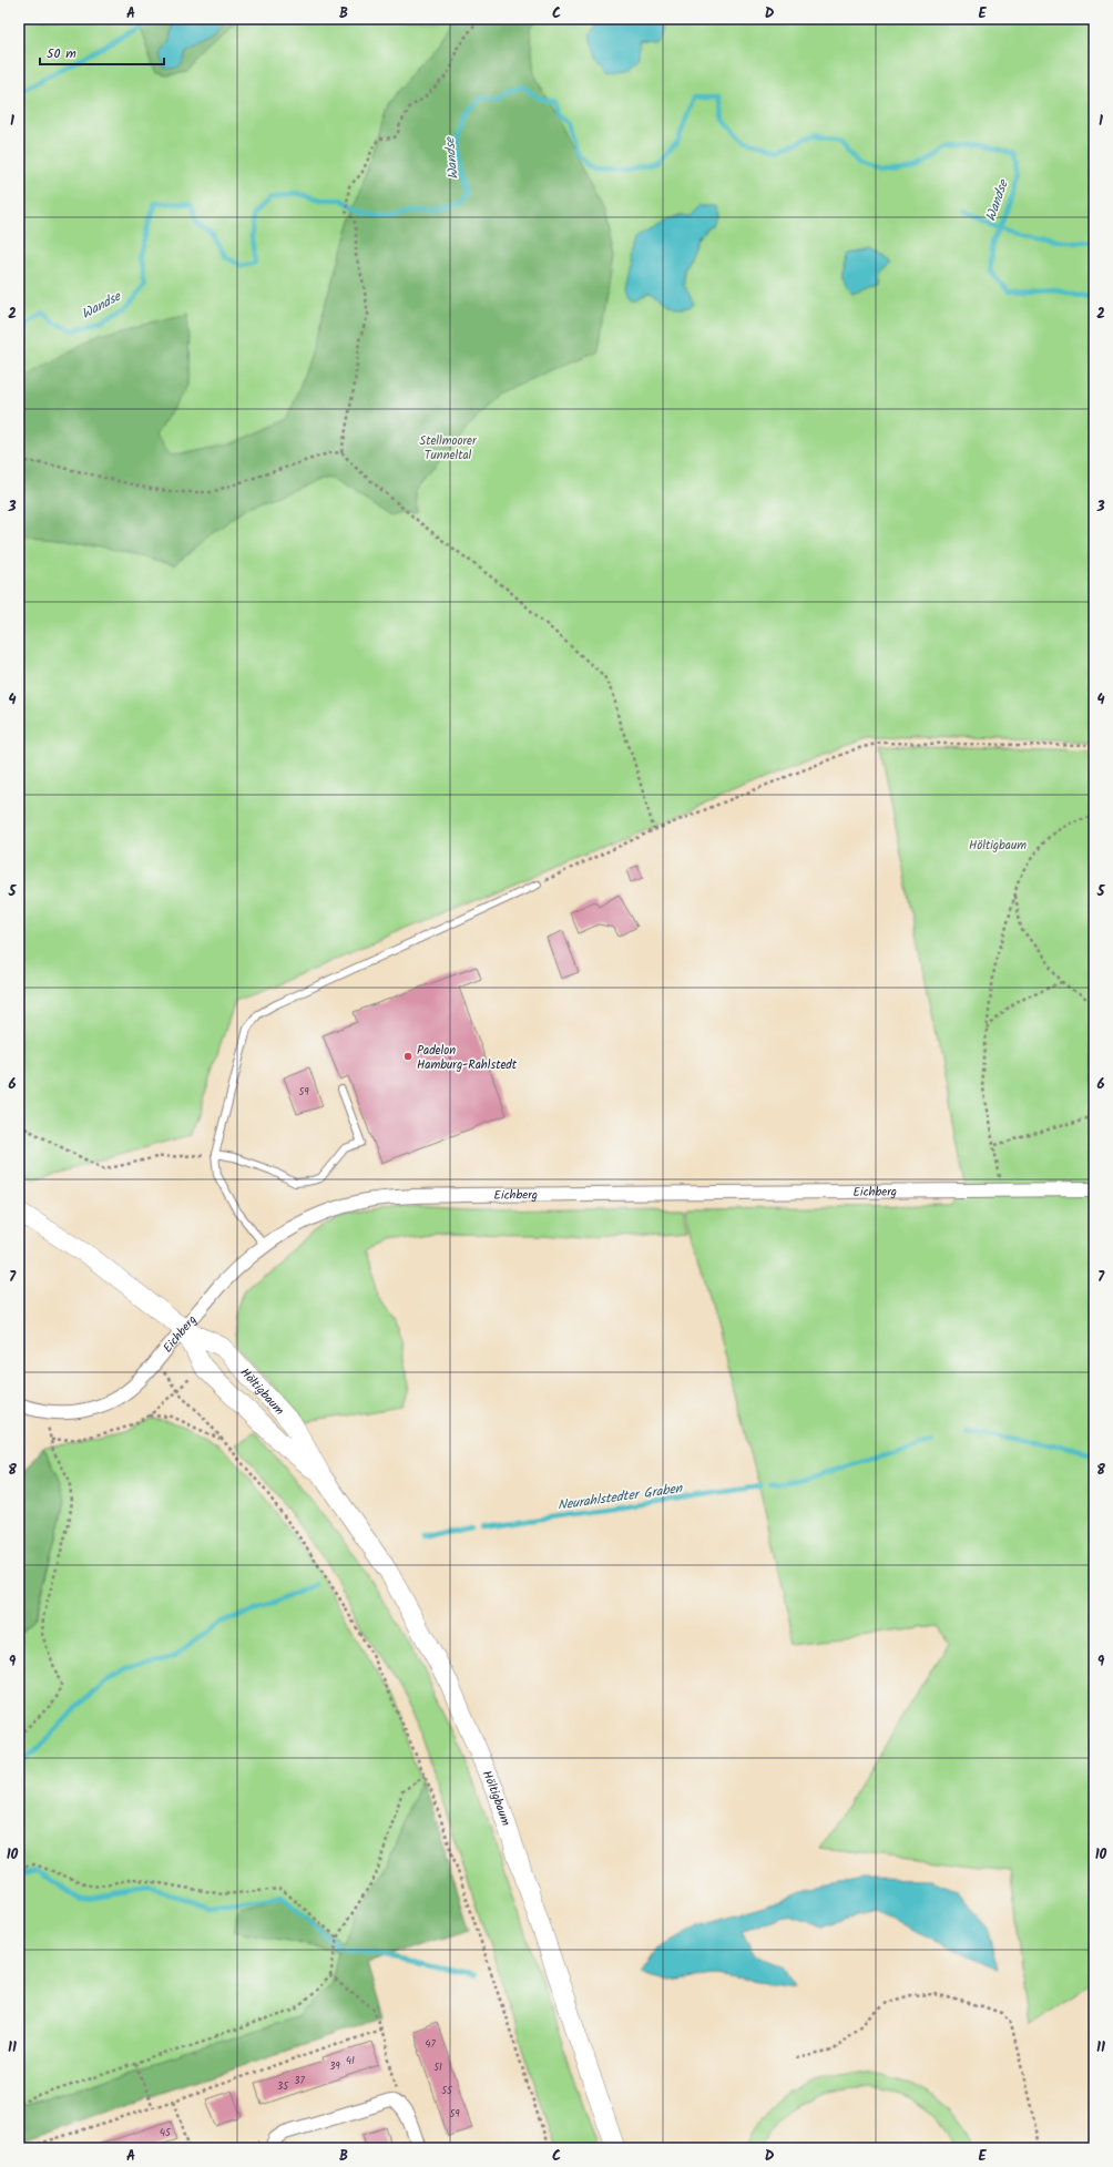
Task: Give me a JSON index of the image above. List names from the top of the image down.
{
  "streets": {
    "main road": ["Höltigbaum"],
    "street": ["Eichberg"]
  },
  "crossings": [
    ["Eichberg", "Höltigbaum"]
  ],
  "water": ["Wandse", "Neurahlstedter Graben"],
  "parks": ["Stellmoorer Tunneltal", "Höltigbaum"],
  "places": ["Padelon Hamburg-Rahlstedt"],
  "house_numbers": [
    "59",
    "47",
    "41",
    "39",
    "51",
    "37",
    "35",
    "55",
    "59",
    "45"
  ],
  "scale_bar": "50 m",
  "grid": {
    "columns": [
      "A",
      "B",
      "C",
      "D",
      "E"
    ],
    "rows": [
      "1",
      "2",
      "3",
      "4",
      "5",
      "6",
      "7",
      "8",
      "9",
      "10",
      "11"
    ]
  }
}
